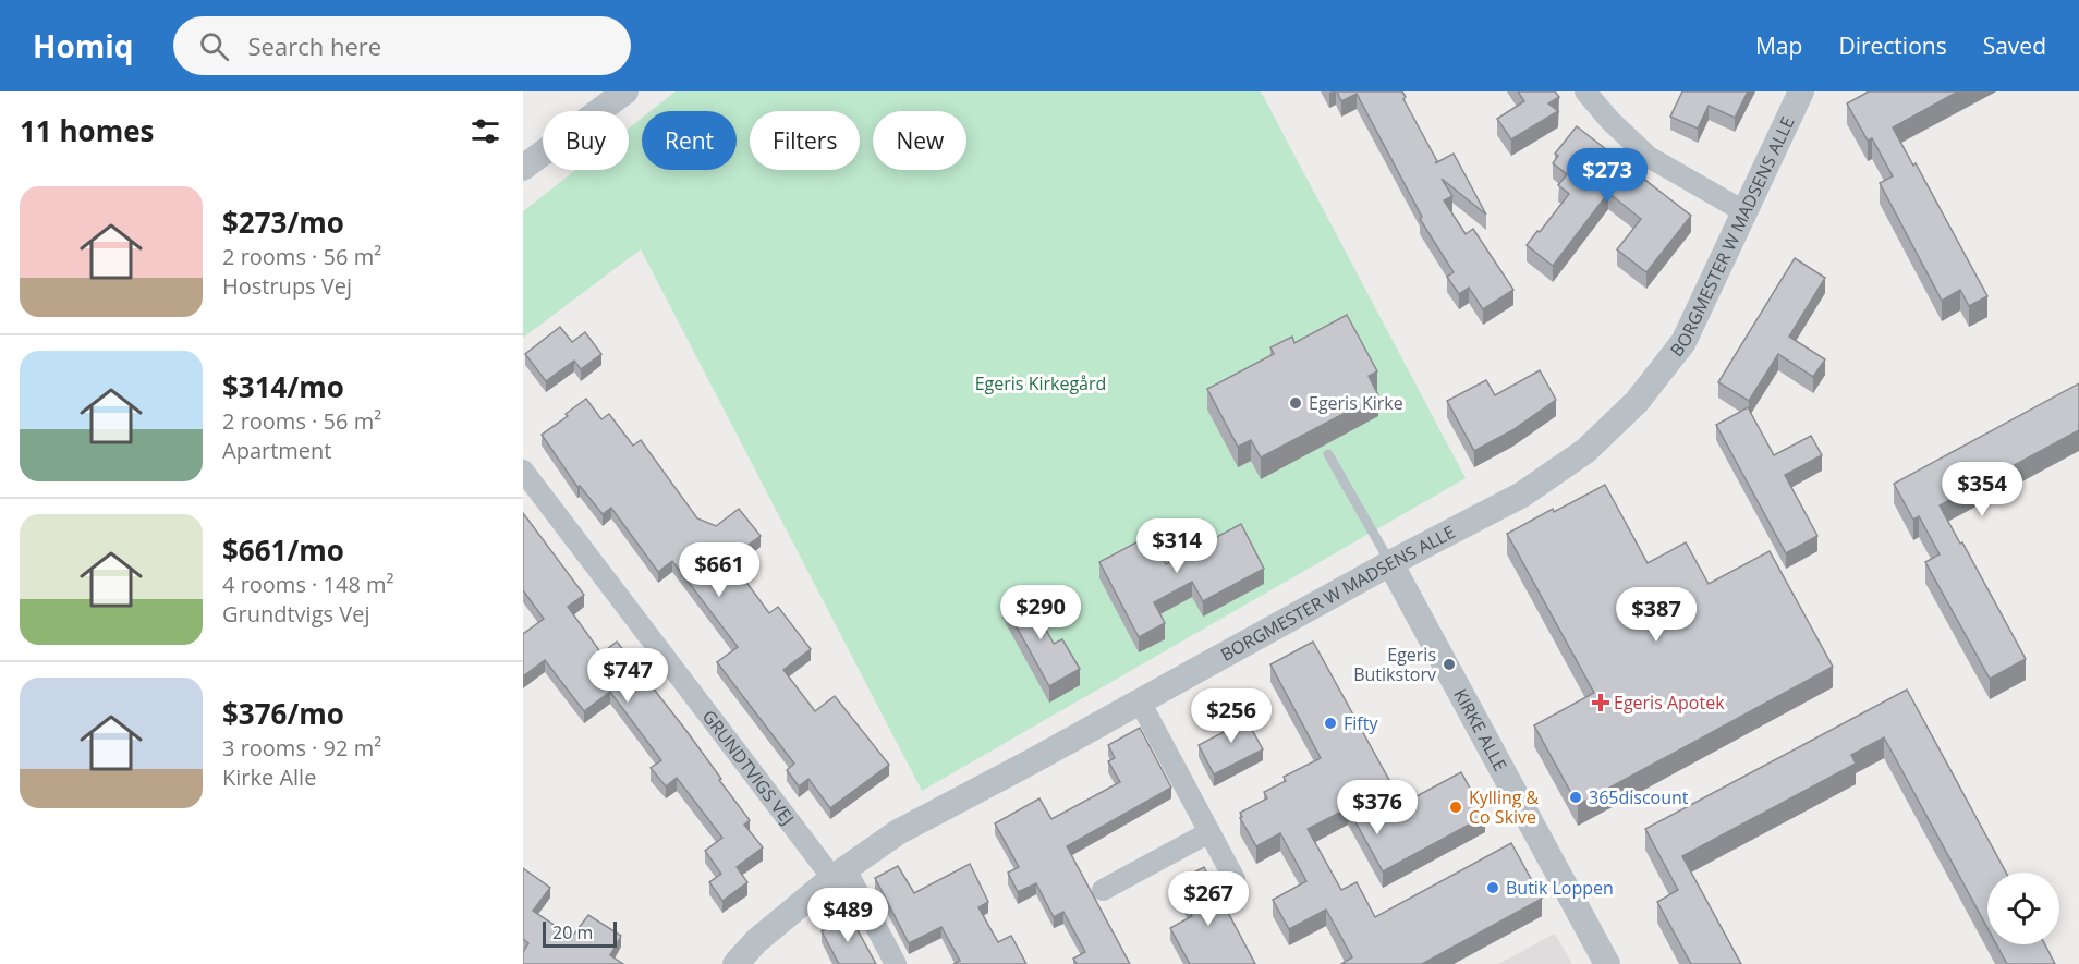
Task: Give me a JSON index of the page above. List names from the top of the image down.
{
  "streets": {
    "street": ["BORGMESTER W MADSENS ALLE", "KIRKE ALLE", "GRUNDTVIGS VEJ"]
  },
  "crossings": [
    ["BORGMESTER W MADSENS ALLE", "KIRKE ALLE"],
    ["BORGMESTER W MADSENS ALLE", "GRUNDTVIGS VEJ"]
  ],
  "parks": ["Egeris Kirkegård"],
  "places": {
    "other": [
      "Egeris Kirke",
      "Egeris Butikstorv",
      "Fifty",
      "365discount",
      "Kylling & Co Skive",
      "Butik Loppen"
    ],
    "health": ["Egeris Apotek"]
  },
  "scale_bar": "20 m",
  "page": {
    "header": "Homiq",
    "search": "Search here",
    "nav": ["Map", "Directions", "Saved"],
    "heading": "11 homes",
    "chip": [
      "Buy",
      "Rent",
      "Filters",
      "New"
    ],
    "price": [
      "$273",
      "$354",
      "$314",
      "$661",
      "$290",
      "$387",
      "$747",
      "$256",
      "$376",
      "$267",
      "$489"
    ],
    "list": [
      {
        "name": "$273/mo",
        "note": "2 rooms · 56 m² · Hostrups Vej"
      },
      {
        "name": "$314/mo",
        "note": "2 rooms · 56 m² · Apartment"
      },
      {
        "name": "$661/mo",
        "note": "4 rooms · 148 m² · Grundtvigs Vej"
      },
      {
        "name": "$376/mo",
        "note": "3 rooms · 92 m² · Kirke Alle"
      }
    ],
    "scale": "20 m"
  }
}
